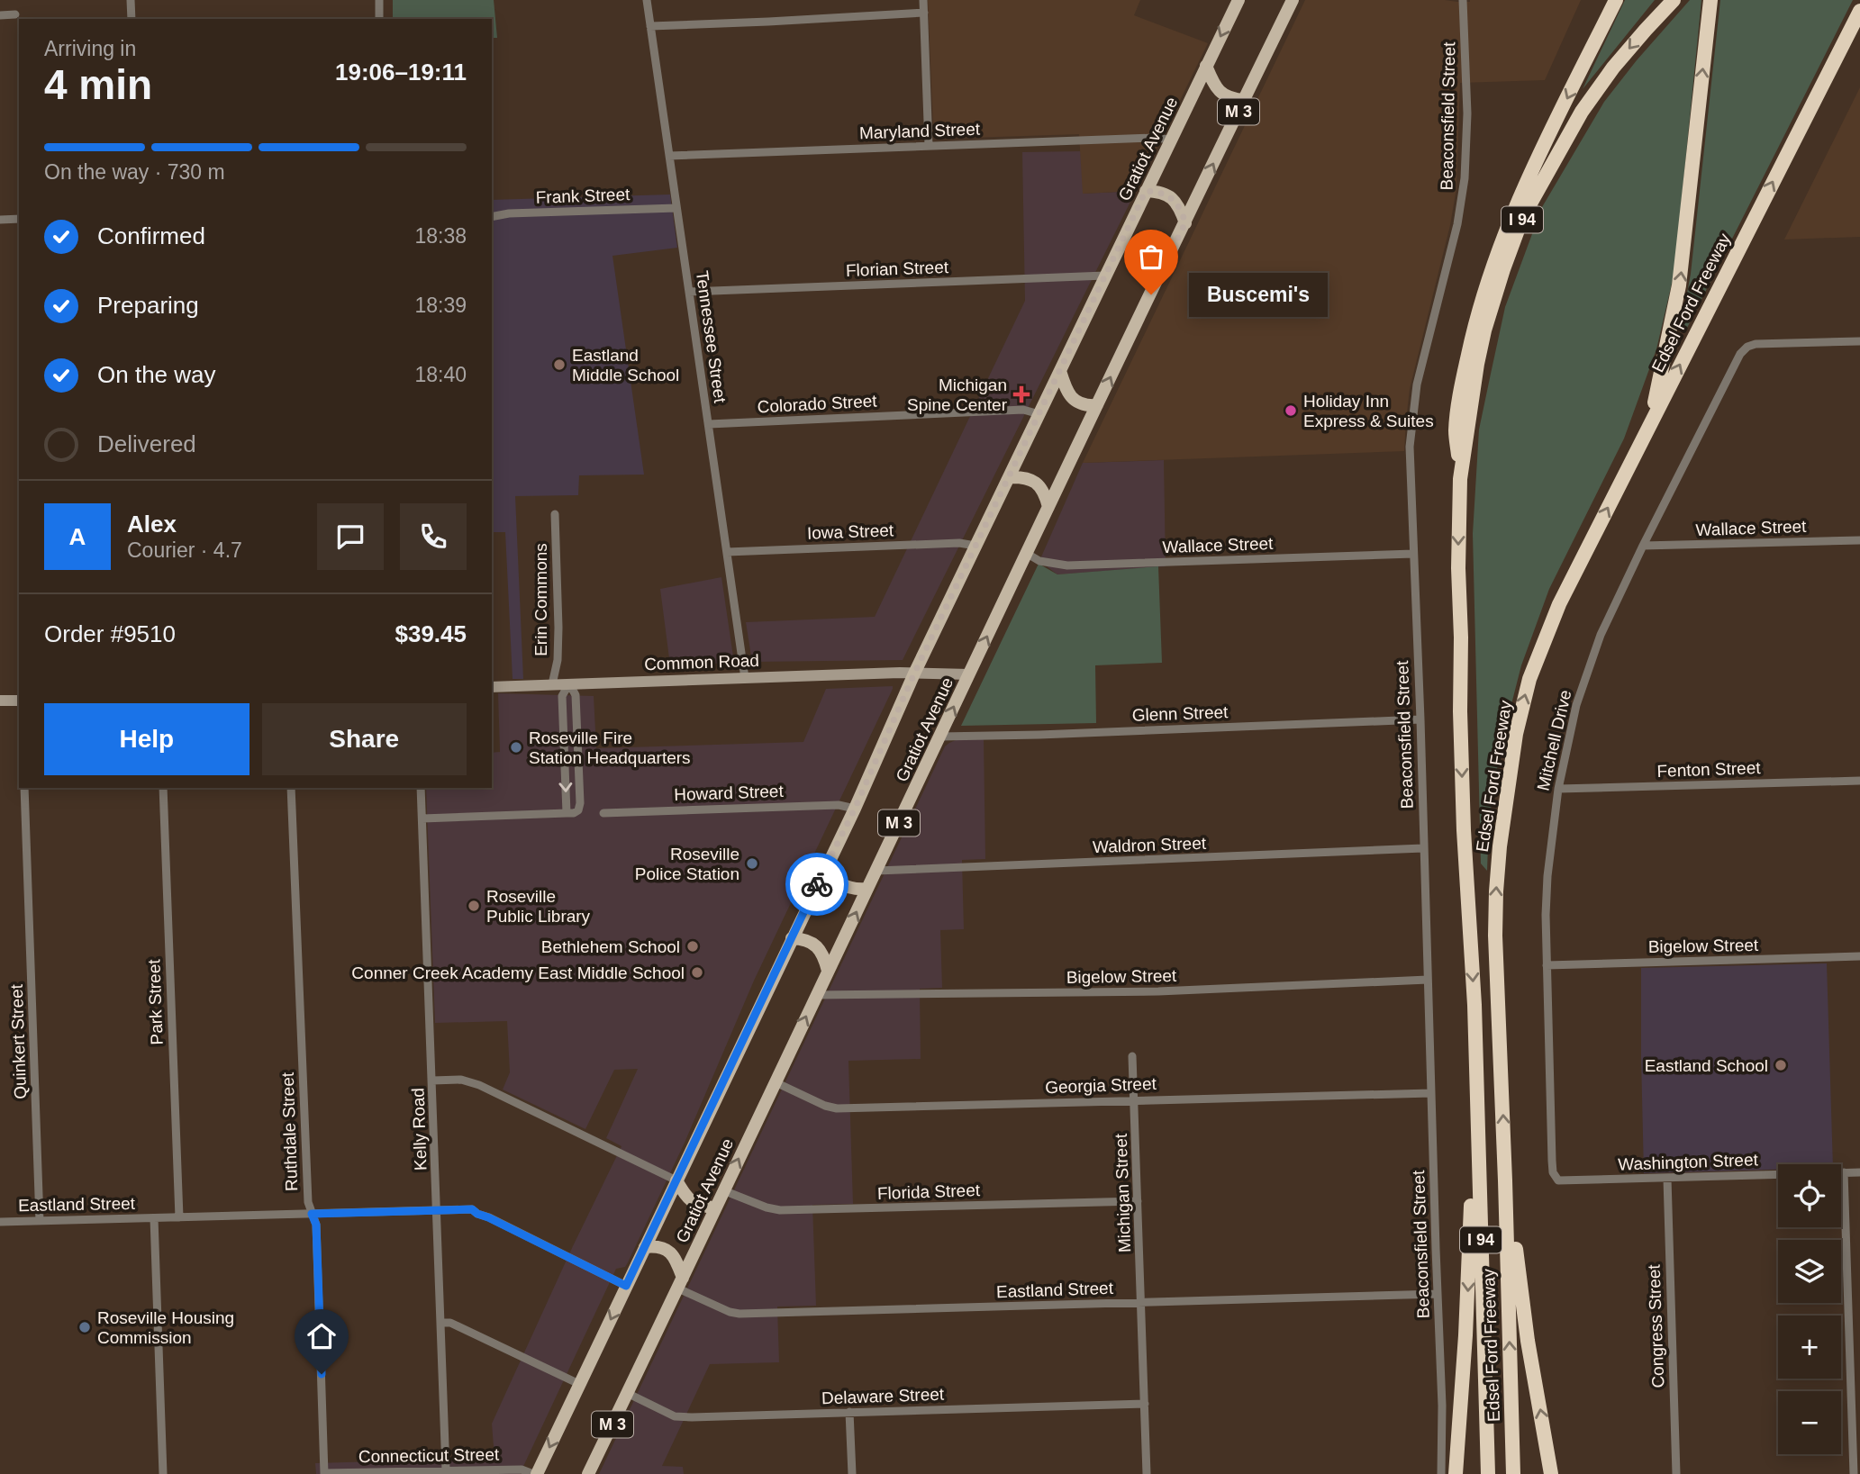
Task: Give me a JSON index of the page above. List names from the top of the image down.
{
  "streets": {
    "highway": ["I 94", "Edsel Ford Freeway"],
    "main road": ["M 3", "Gratiot Avenue"],
    "street": [
      "Beaconsfield Street",
      "Maryland Street",
      "Frank Street",
      "Florian Street",
      "Tennessee Street",
      "Colorado Street",
      "Wallace Street",
      "Iowa Street",
      "Erin Commons",
      "Common Road",
      "Glenn Street",
      "Mitchell Drive",
      "Fenton Street",
      "Howard Street",
      "Waldron Street",
      "Bigelow Street",
      "Park Street",
      "Quinkert Street",
      "Georgia Street",
      "Kelly Road",
      "Ruthdale Street",
      "Washington Street",
      "Florida Street",
      "Michigan Street",
      "Eastland Street",
      "Congress Street",
      "Delaware Street",
      "Connecticut Street"
    ]
  },
  "crossings": [
    ["Beaconsfield Street", "Wallace Street"],
    ["Beaconsfield Street", "Glenn Street"],
    ["Beaconsfield Street", "Waldron Street"],
    ["Beaconsfield Street", "Bigelow Street"],
    ["Beaconsfield Street", "Georgia Street"],
    ["Beaconsfield Street", "Eastland Street"],
    ["Maryland Street", "Gratiot Avenue"],
    ["Maryland Street", "Tennessee Street"],
    ["Gratiot Avenue", "Florian Street"],
    ["Gratiot Avenue", "Colorado Street"],
    ["Gratiot Avenue", "Wallace Street"],
    ["Gratiot Avenue", "Iowa Street"],
    ["Gratiot Avenue", "Common Road"],
    ["Gratiot Avenue", "Glenn Street"],
    ["Gratiot Avenue", "Howard Street"],
    ["Gratiot Avenue", "Waldron Street"],
    ["Gratiot Avenue", "Bigelow Street"],
    ["Gratiot Avenue", "Georgia Street"],
    ["Gratiot Avenue", "Florida Street"],
    ["Gratiot Avenue", "Eastland Street"],
    ["Gratiot Avenue", "Delaware Street"],
    ["Gratiot Avenue", "Connecticut Street"],
    ["Frank Street", "Tennessee Street"],
    ["Florian Street", "Tennessee Street"],
    ["Tennessee Street", "Colorado Street"],
    ["Tennessee Street", "Iowa Street"],
    ["Tennessee Street", "Common Road"],
    ["Wallace Street", "Mitchell Drive"],
    ["Erin Commons", "Common Road"],
    ["Mitchell Drive", "Fenton Street"],
    ["Mitchell Drive", "Bigelow Street"],
    ["Mitchell Drive", "Washington Street"],
    ["Park Street", "Eastland Street"],
    ["Quinkert Street", "Eastland Street"],
    ["Georgia Street", "Michigan Street"],
    ["Kelly Road", "Connecticut Street"],
    ["Ruthdale Street", "Connecticut Street"],
    ["Washington Street", "Congress Street"],
    ["Florida Street", "Michigan Street"],
    ["Michigan Street", "Eastland Street"],
    ["Michigan Street", "Delaware Street"]
  ],
  "places": {
    "other": [
      "Buscemi's",
      "Eastland Middle School",
      "Holiday Inn Express & Suites",
      "Roseville Fire Station Headquarters",
      "Roseville Police Station",
      "Roseville Public Library",
      "Bethlehem School",
      "Conner Creek Academy East Middle School",
      "Eastland School",
      "Roseville Housing Commission"
    ],
    "health": ["Michigan Spine Center"]
  },
  "page": {
    "heading": ["4 min", "Arriving in", "19:06–19:11"],
    "panel": [
      "Alex",
      "Courier · 4.7",
      "Order #9510",
      "$39.45"
    ],
    "bar": "On the way · 730 m",
    "list": [
      ["Confirmed", "18:38"],
      ["Preparing", "18:39"],
      ["On the way", "18:40"],
      "Delivered"
    ],
    "bubble": "Buscemi's",
    "round": "A",
    "buttons": ["Help", "Share"],
    "map_buttons": ["+", "−"]
  }
}
